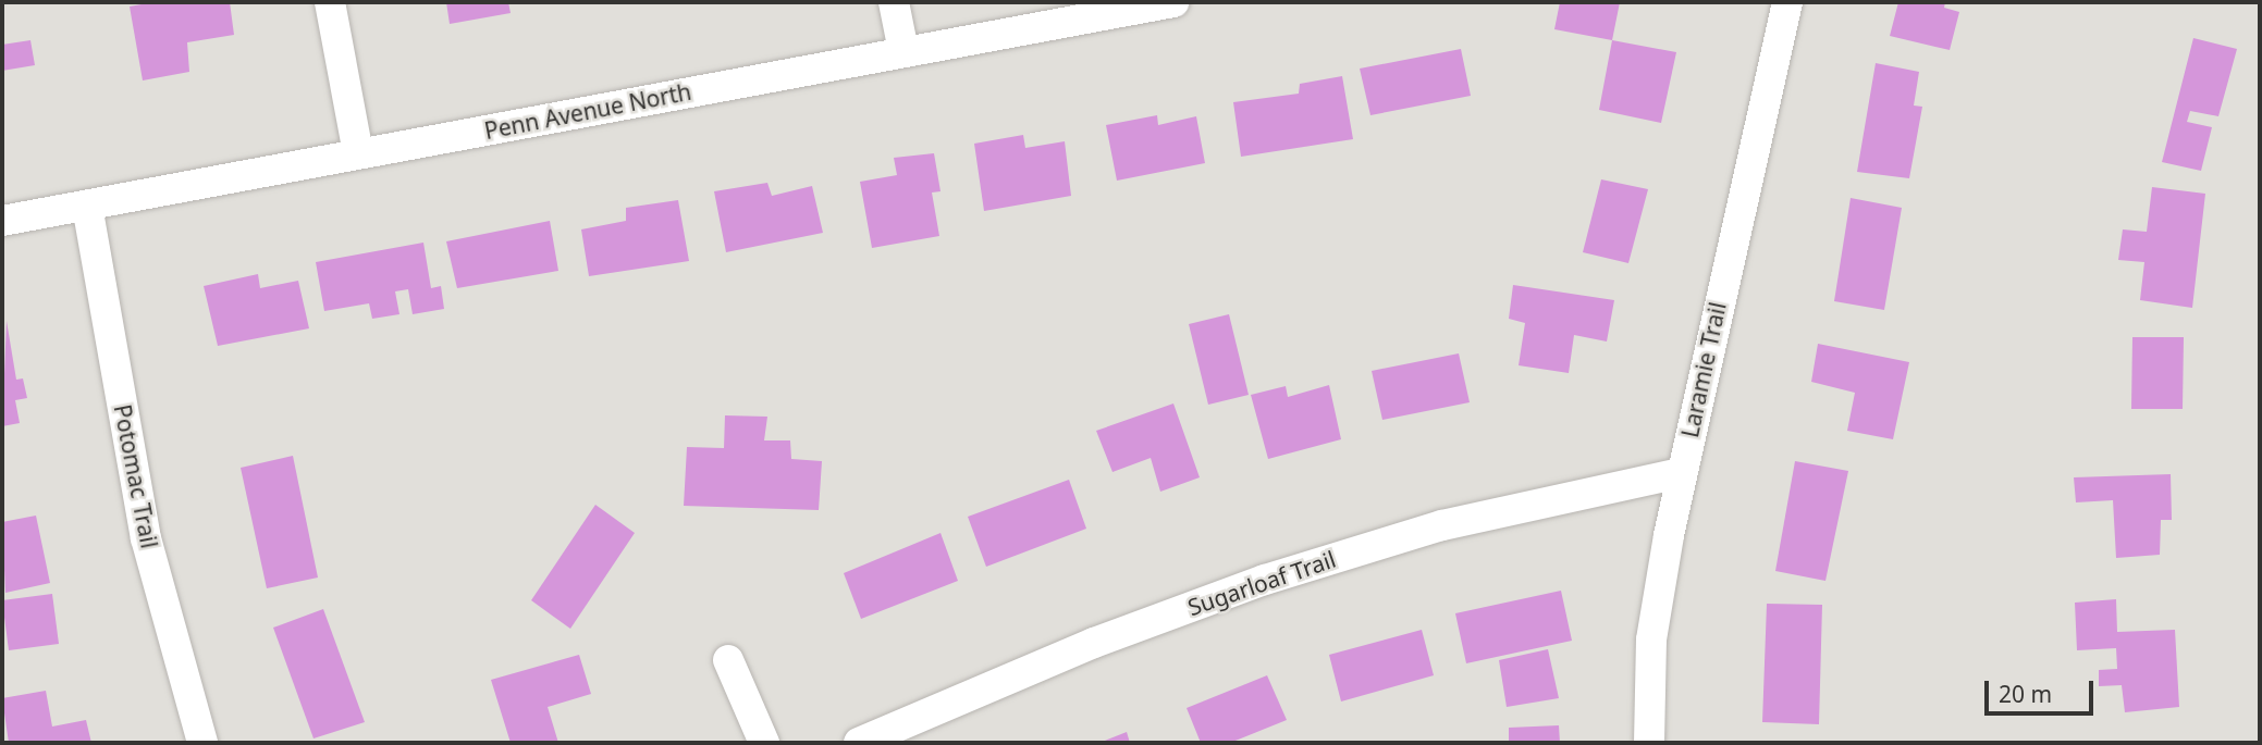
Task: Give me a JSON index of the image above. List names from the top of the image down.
{
  "streets": {
    "street": [
      "Penn Avenue North",
      "Laramie Trail",
      "Potomac Trail",
      "Sugarloaf Trail"
    ]
  },
  "crossings": [
    ["Penn Avenue North", "Potomac Trail"],
    ["Laramie Trail", "Sugarloaf Trail"]
  ],
  "scale_bar": "20 m"
}
